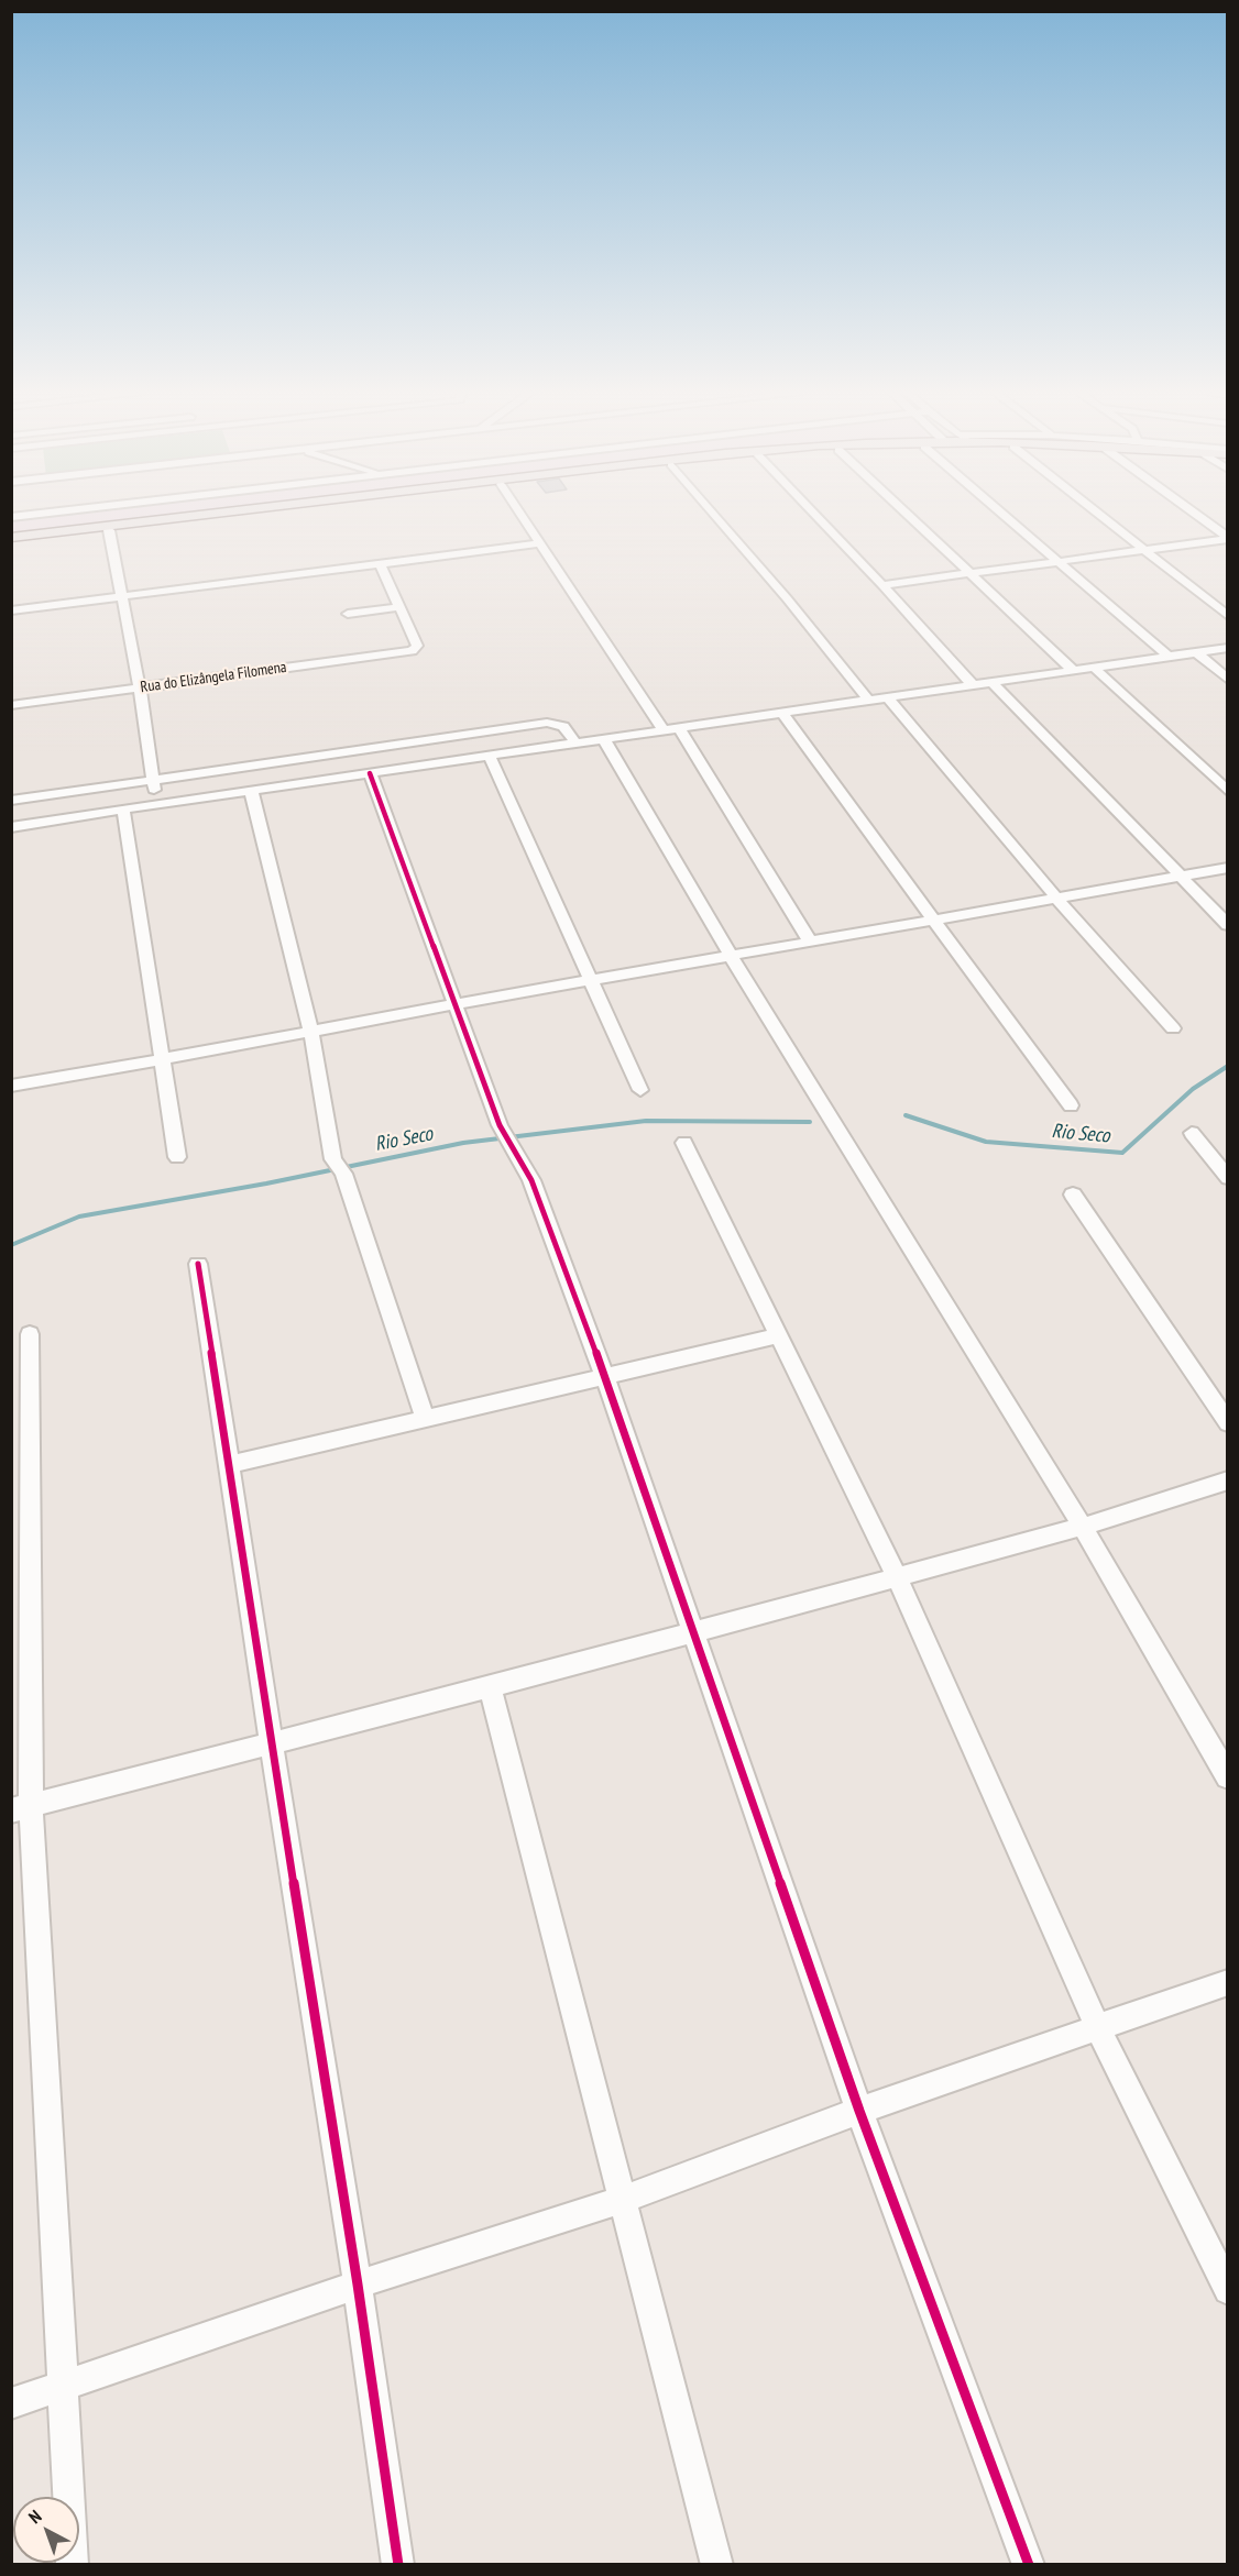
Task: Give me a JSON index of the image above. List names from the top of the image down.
{
  "streets": {
    "street": ["Rua do Elizângela Filomena"]
  },
  "water": ["Rio Seco"],
  "north": "top left"
}
